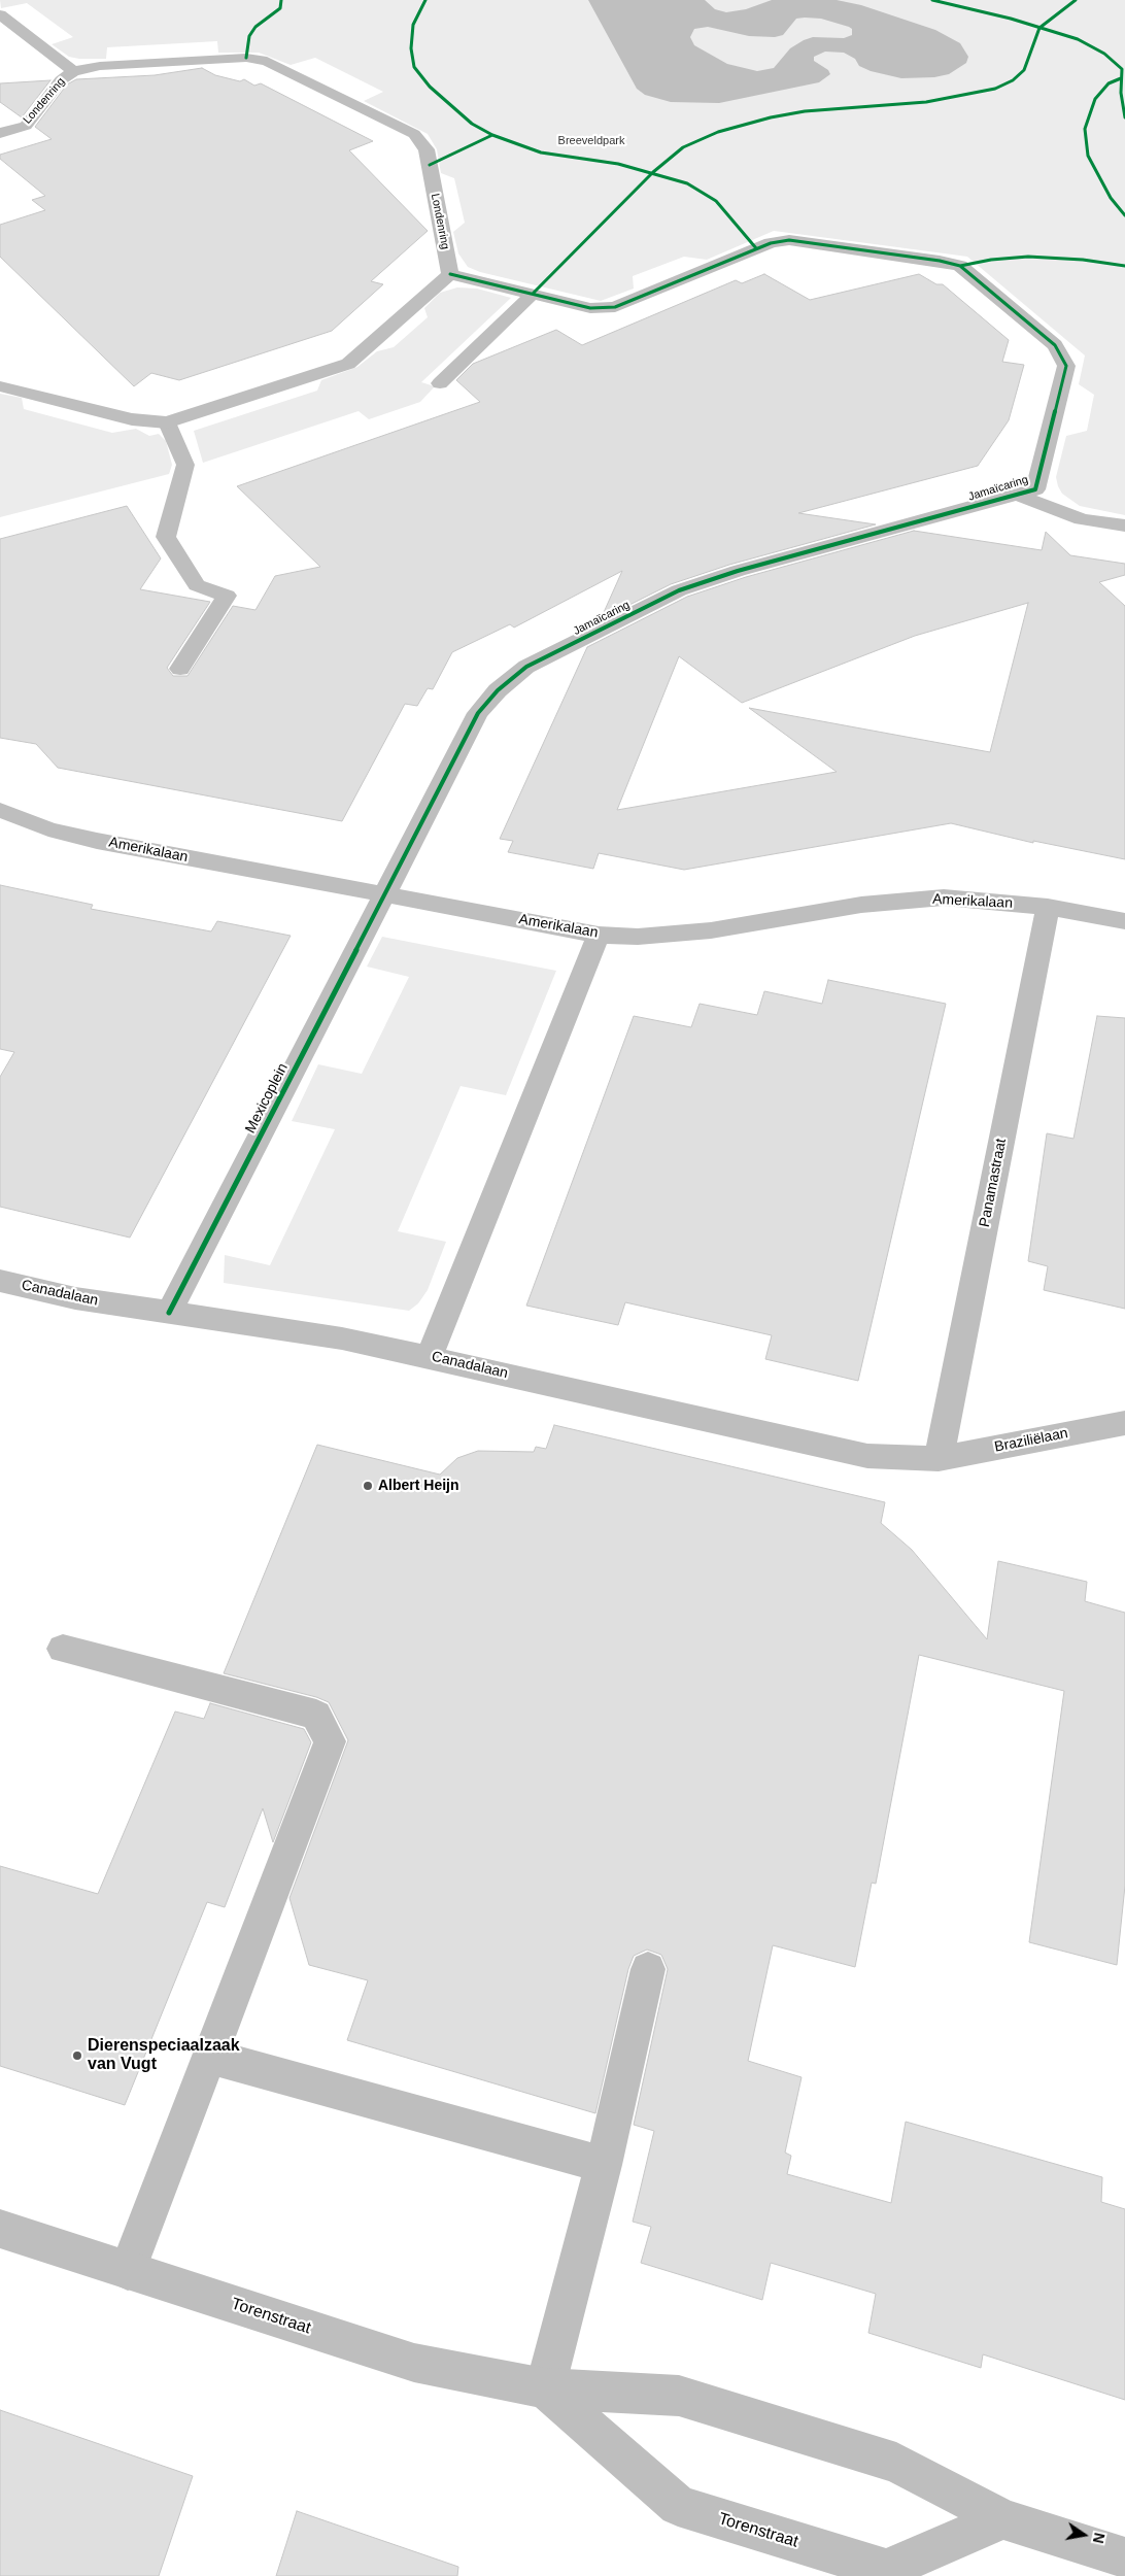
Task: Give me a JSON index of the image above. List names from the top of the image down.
{
  "streets": {
    "street": [
      "Londenring",
      "Jamaïcaring",
      "Amerikalaan",
      "Mexicoplein",
      "Panamastraat",
      "Canadalaan",
      "Braziliëlaan",
      "Torenstraat"
    ]
  },
  "crossings": [
    ["Londenring", "Jamaïcaring"],
    ["Jamaïcaring", "Amerikalaan"],
    ["Jamaïcaring", "Mexicoplein"],
    ["Amerikalaan", "Mexicoplein"],
    ["Amerikalaan", "Panamastraat"],
    ["Mexicoplein", "Canadalaan"],
    ["Panamastraat", "Canadalaan"],
    ["Panamastraat", "Braziliëlaan"],
    ["Canadalaan", "Braziliëlaan"]
  ],
  "parks": ["Breeveldpark"],
  "places": ["Albert Heijn", "Dierenspeciaalzaak van Vugt"],
  "north": "right"
}
